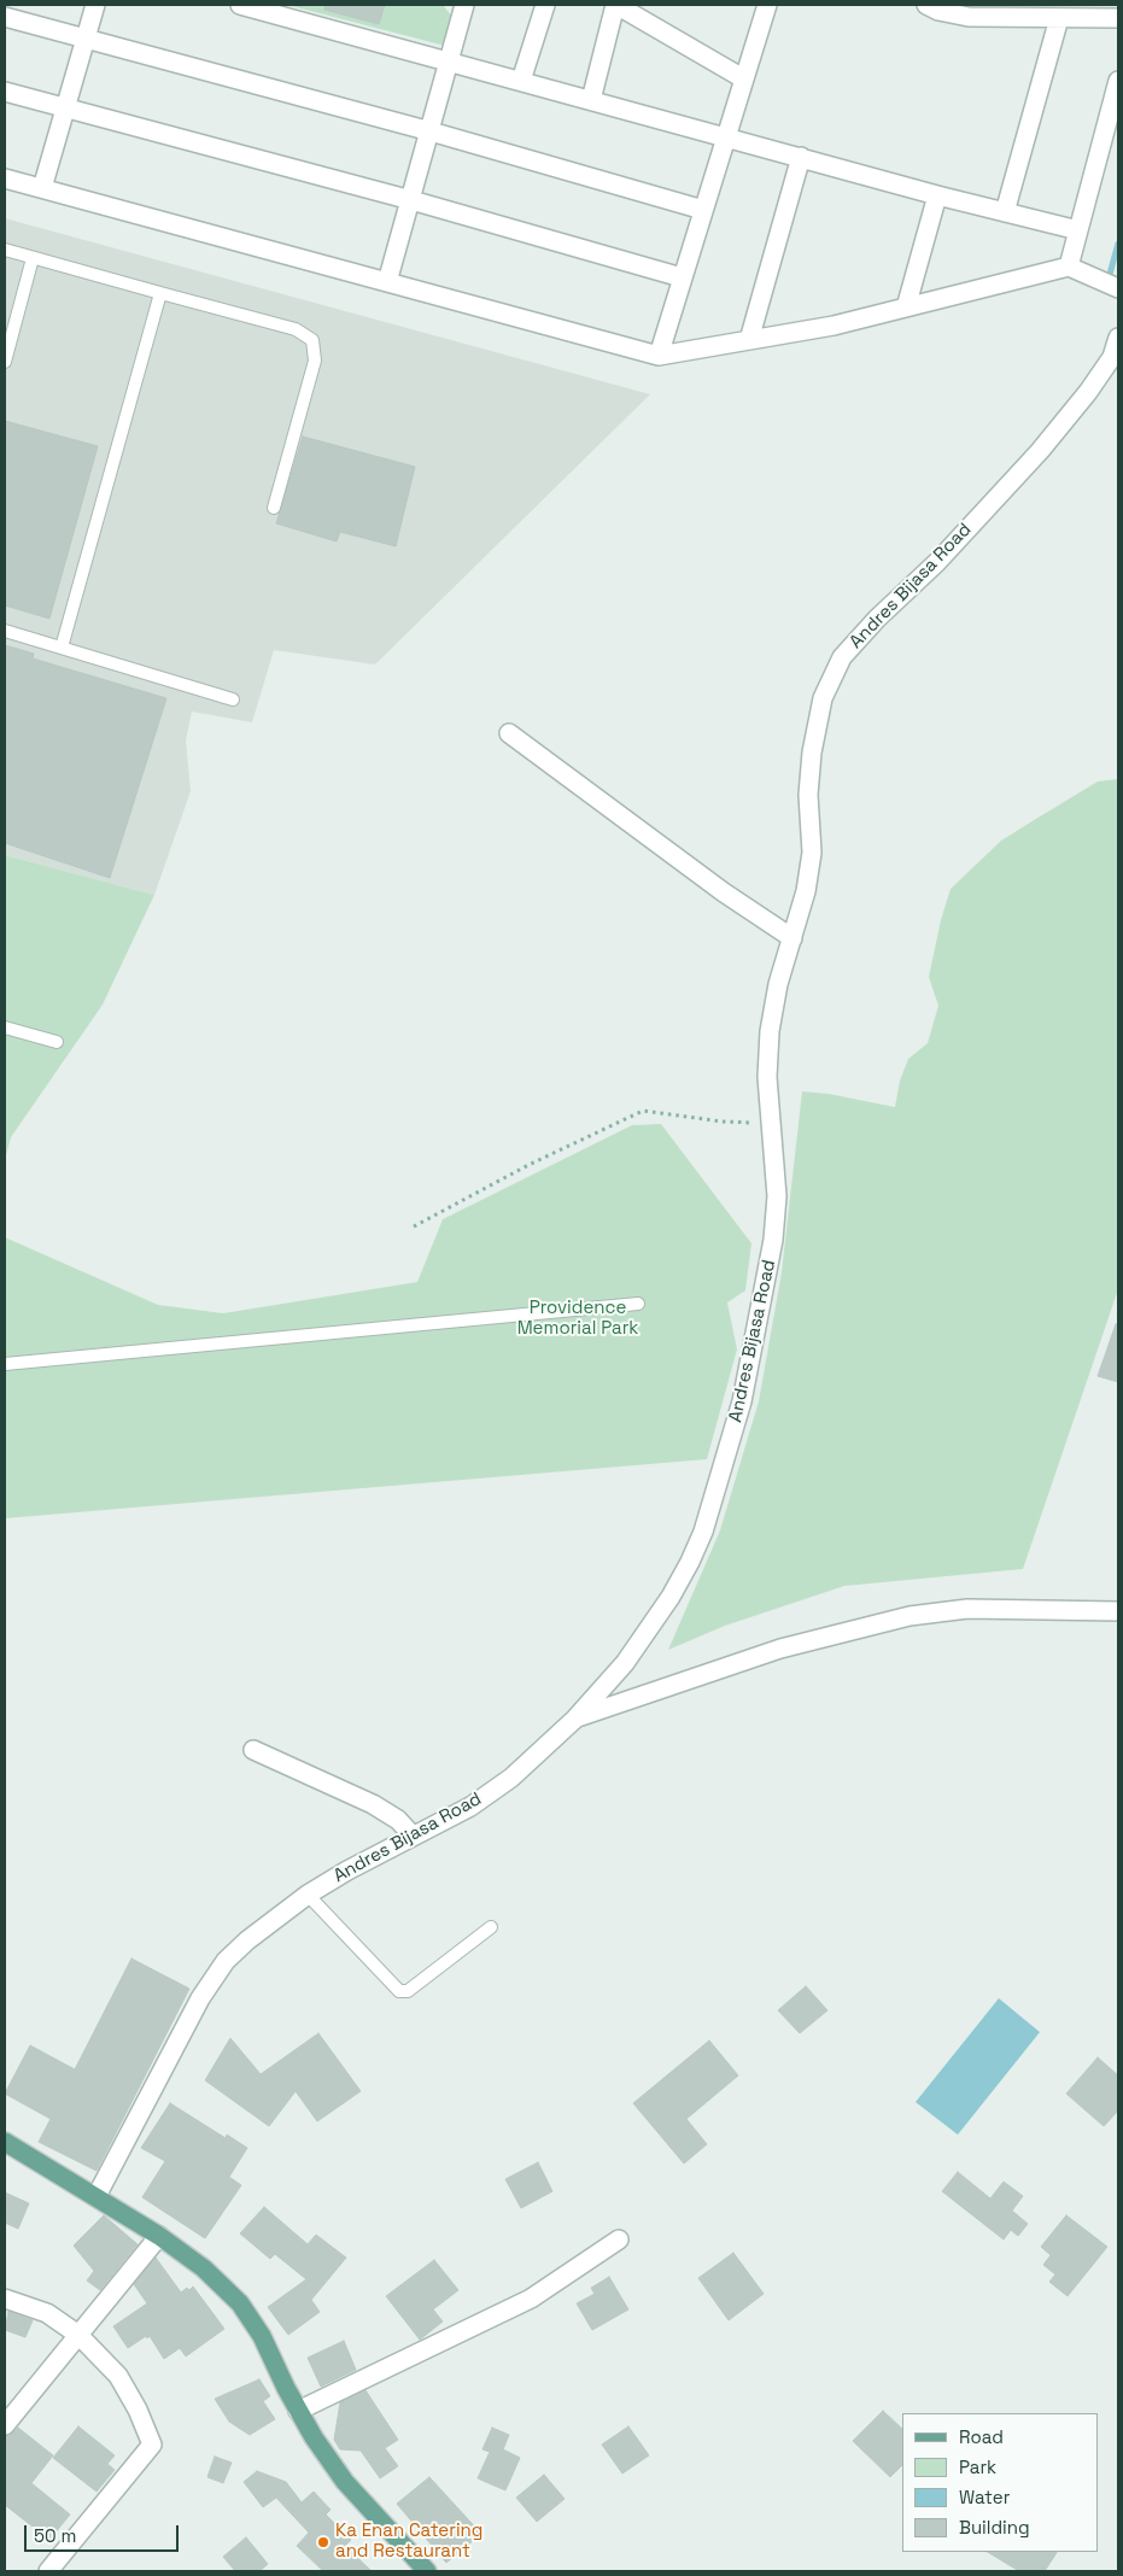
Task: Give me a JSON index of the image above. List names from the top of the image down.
{
  "streets": {
    "street": ["Andres Bijasa Road"]
  },
  "parks": ["Providence Memorial Park"],
  "places": ["Ka Enan Catering and Restaurant"],
  "legend": [
    "Road",
    "Park",
    "Water",
    "Building"
  ],
  "scale_bar": "50 m"
}
